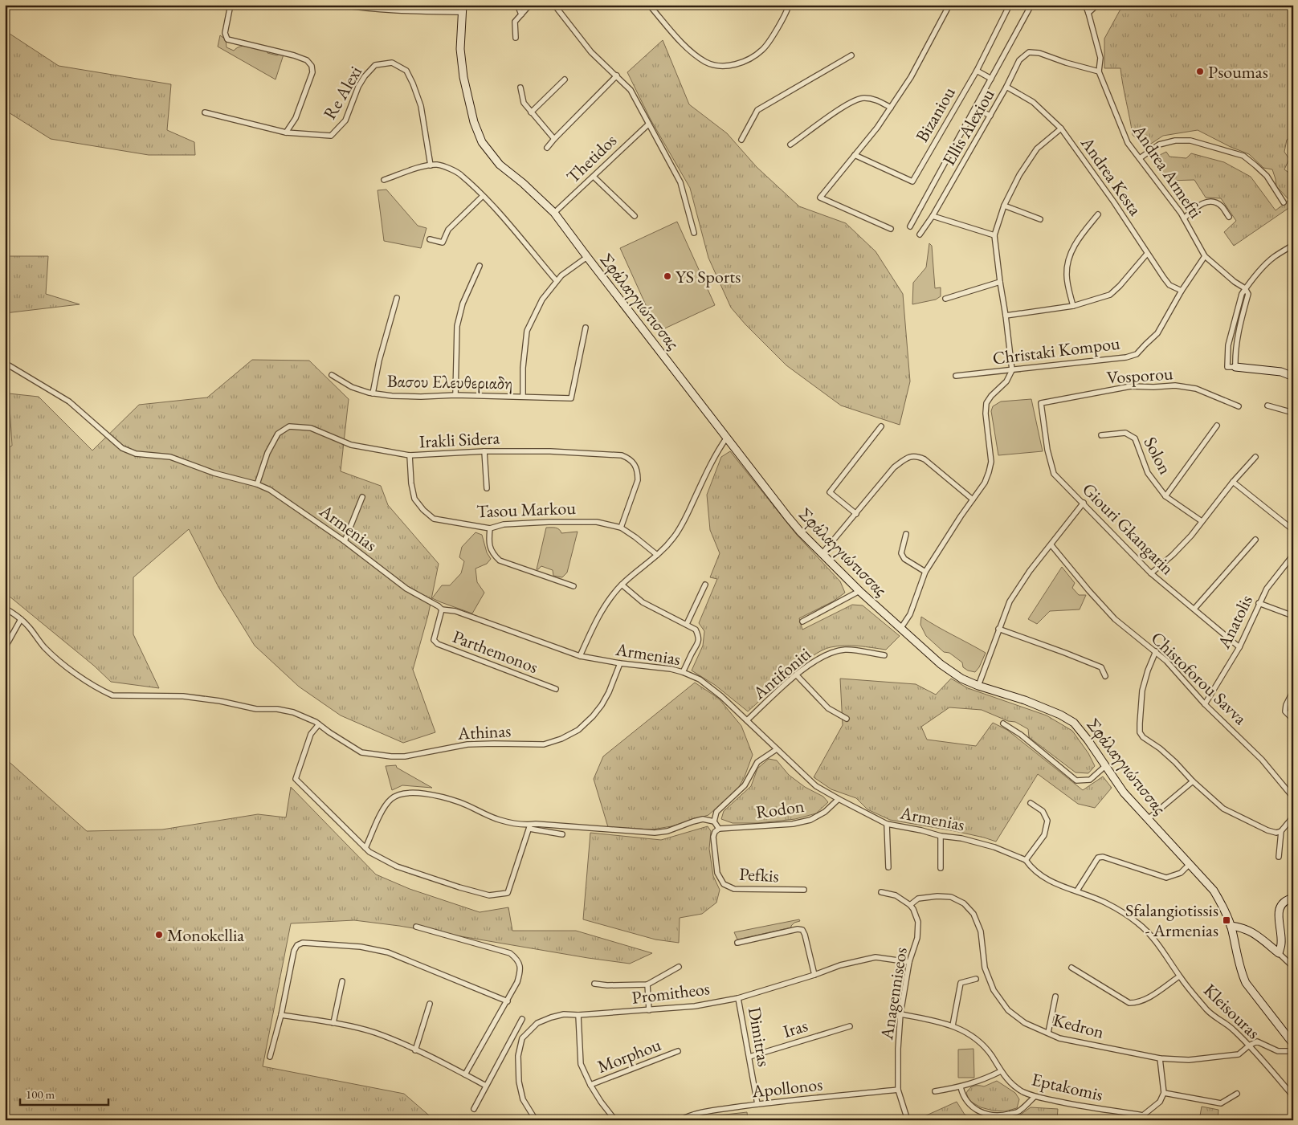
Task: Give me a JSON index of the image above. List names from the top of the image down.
{
  "streets": {
    "street": [
      "Re Alexi",
      "Bizaniou",
      "Ellis Alexiou",
      "Thetidos",
      "Andrea Armefti",
      "Andrea Kesta",
      "Σφάλαγγιώτισσας",
      "Christaki Kompou",
      "Vosporou",
      "Βασου Ελευθεριαδη",
      "Irakli Sidera",
      "Solon",
      "Tasou Markou",
      "Armenias",
      "Giouri Gkangarin",
      "Anatolis",
      "Parthemonos",
      "Antifoniti",
      "Chistoforou Savva",
      "Athinas",
      "Rodon",
      "Pefkis",
      "Promitheos",
      "Anagenniseos",
      "Kleisouras",
      "Kedron",
      "Iras",
      "Dimitras",
      "Morphou",
      "Eptakomis",
      "Apollonos"
    ]
  },
  "crossings": [
    ["Ellis Alexiou", "Andrea Armefti"],
    ["Ellis Alexiou", "Andrea Kesta"],
    ["Thetidos", "Σφάλαγγιώτισσας"],
    ["Andrea Armefti", "Christaki Kompou"],
    ["Andrea Kesta", "Christaki Kompou"],
    ["Vosporou", "Giouri Gkangarin"],
    ["Irakli Sidera", "Tasou Markou"],
    ["Irakli Sidera", "Armenias"],
    ["Armenias", "Parthemonos"],
    ["Armenias", "Antifoniti"],
    ["Armenias", "Athinas"],
    ["Armenias", "Rodon"],
    ["Armenias", "Kleisouras"],
    ["Giouri Gkangarin", "Anatolis"],
    ["Anatolis", "Chistoforou Savva"],
    ["Rodon", "Pefkis"],
    ["Promitheos", "Anagenniseos"],
    ["Promitheos", "Dimitras"],
    ["Anagenniseos", "Kedron"],
    ["Anagenniseos", "Eptakomis"],
    ["Anagenniseos", "Apollonos"],
    ["Kleisouras", "Kedron"],
    ["Iras", "Dimitras"],
    ["Dimitras", "Apollonos"]
  ],
  "places": {
    "other": ["Psoumas", "YS Sports", "Monokellia"],
    "transit": ["Sfalangiotissis - Armenias"]
  },
  "scale_bar": "100 m"
}
